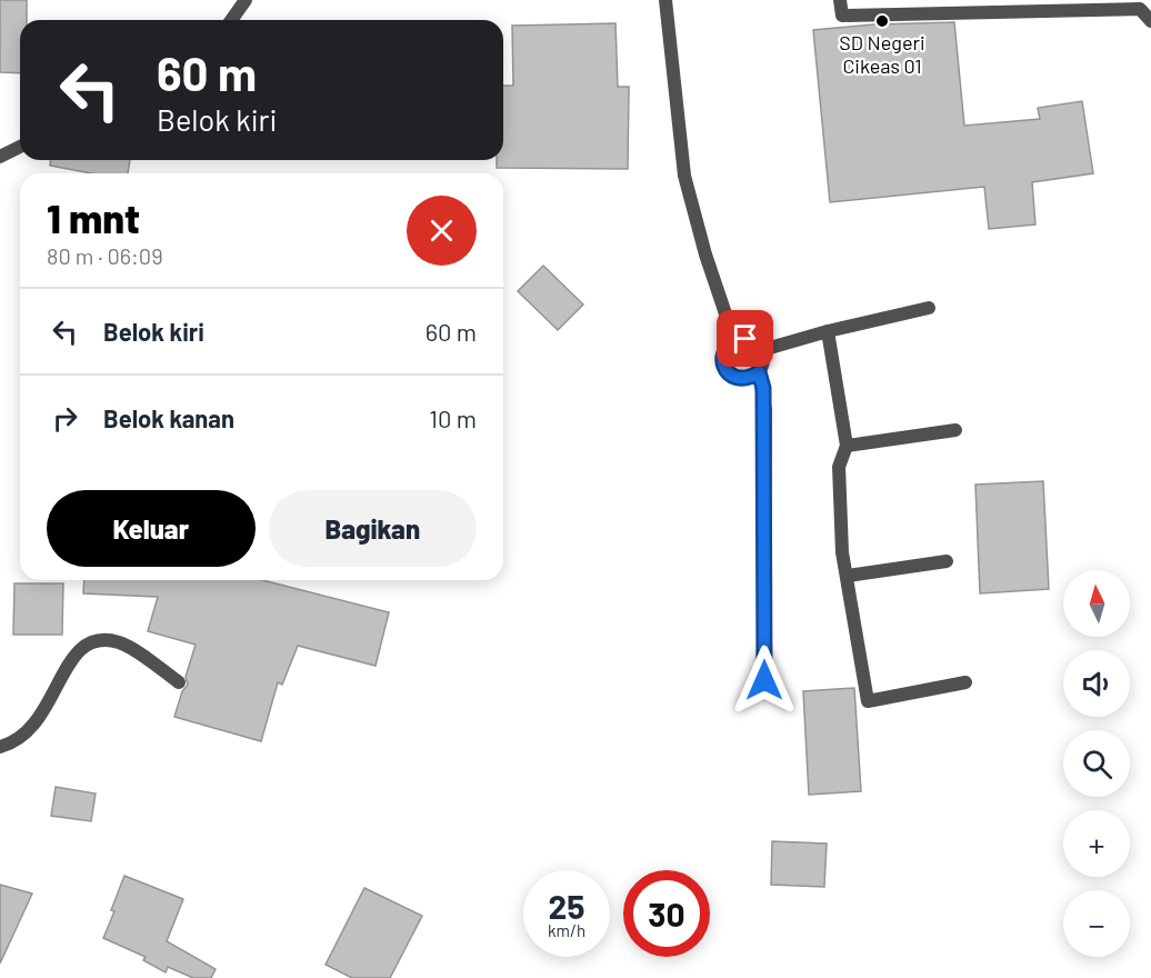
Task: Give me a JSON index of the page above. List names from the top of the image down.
{
  "places": ["SD Negeri Cikeas 01"],
  "north": "top",
  "page": {
    "turn": ["60 m", "Belok kiri"],
    "heading": ["1 mnt", "80 m · 06:09"],
    "list": [
      {
        "name": "Belok kiri",
        "value": "60 m"
      },
      {
        "name": "Belok kanan",
        "value": "10 m"
      }
    ],
    "buttons": ["Keluar", "Bagikan"],
    "map_buttons": ["+", "−"],
    "speed": "25 km/h",
    "limit": "30"
  }
}
